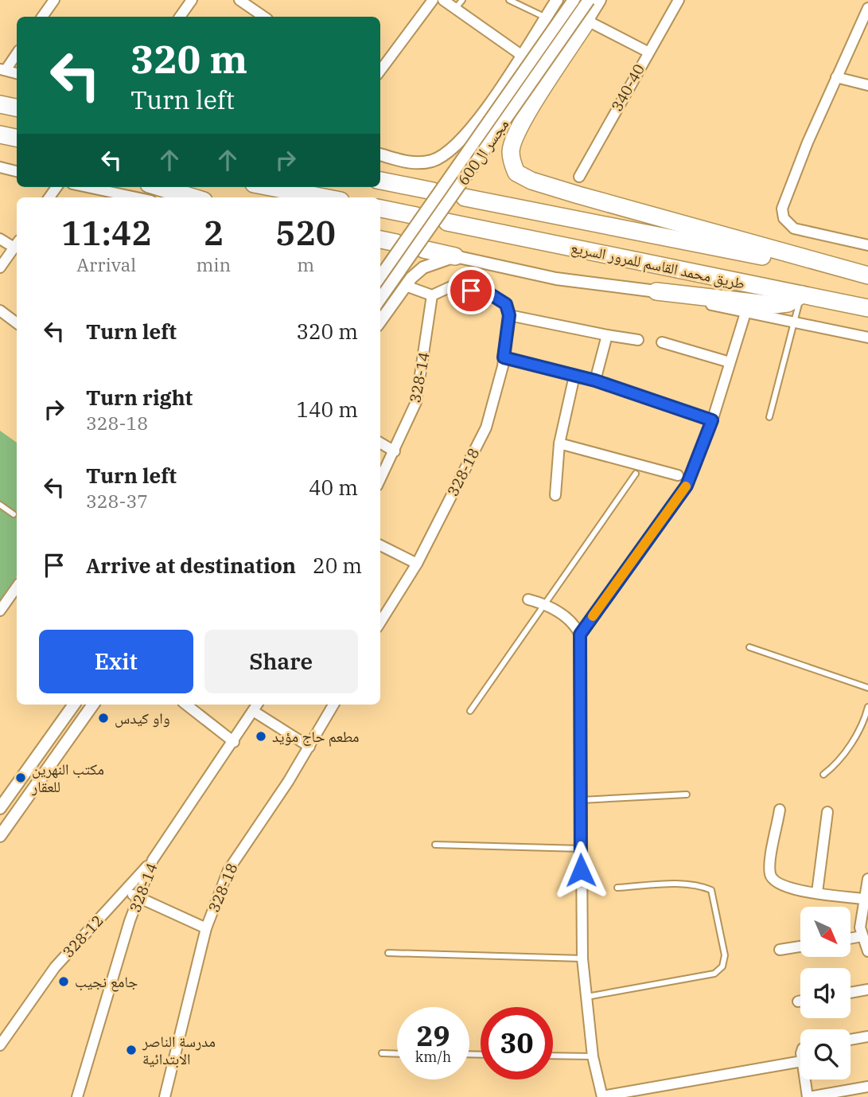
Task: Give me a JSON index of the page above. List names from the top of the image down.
{
  "streets": {
    "highway": ["طريق محمد القاسم للمرور السريع"],
    "street": [
      "340-40",
      "مجسر ال600",
      "328-14",
      "328-18",
      "328-12"
    ]
  },
  "crossings": [
    ["328-14", "328-18"],
    ["328-14", "328-12"]
  ],
  "places": [
    "واو كيدس",
    "مطعم حاج مؤيد",
    "مكتب النهرين للعقار",
    "جامع نجيب",
    "مدرسة الناصر الابتدائية"
  ],
  "north": "bottom right",
  "page": {
    "turn": ["320 m", "Turn left"],
    "eta": [
      "11:42",
      "Arrival",
      "2",
      "min",
      "520",
      "m"
    ],
    "list": [
      {
        "name": "Turn left",
        "value": "320 m"
      },
      {
        "name": "Turn right",
        "note": "328-18",
        "value": "140 m"
      },
      {
        "name": "Turn left",
        "note": "328-37",
        "value": "40 m"
      },
      {
        "name": "Arrive at destination",
        "value": "20 m"
      }
    ],
    "buttons": ["Exit", "Share"],
    "speed": "29 km/h",
    "limit": "30"
  }
}
